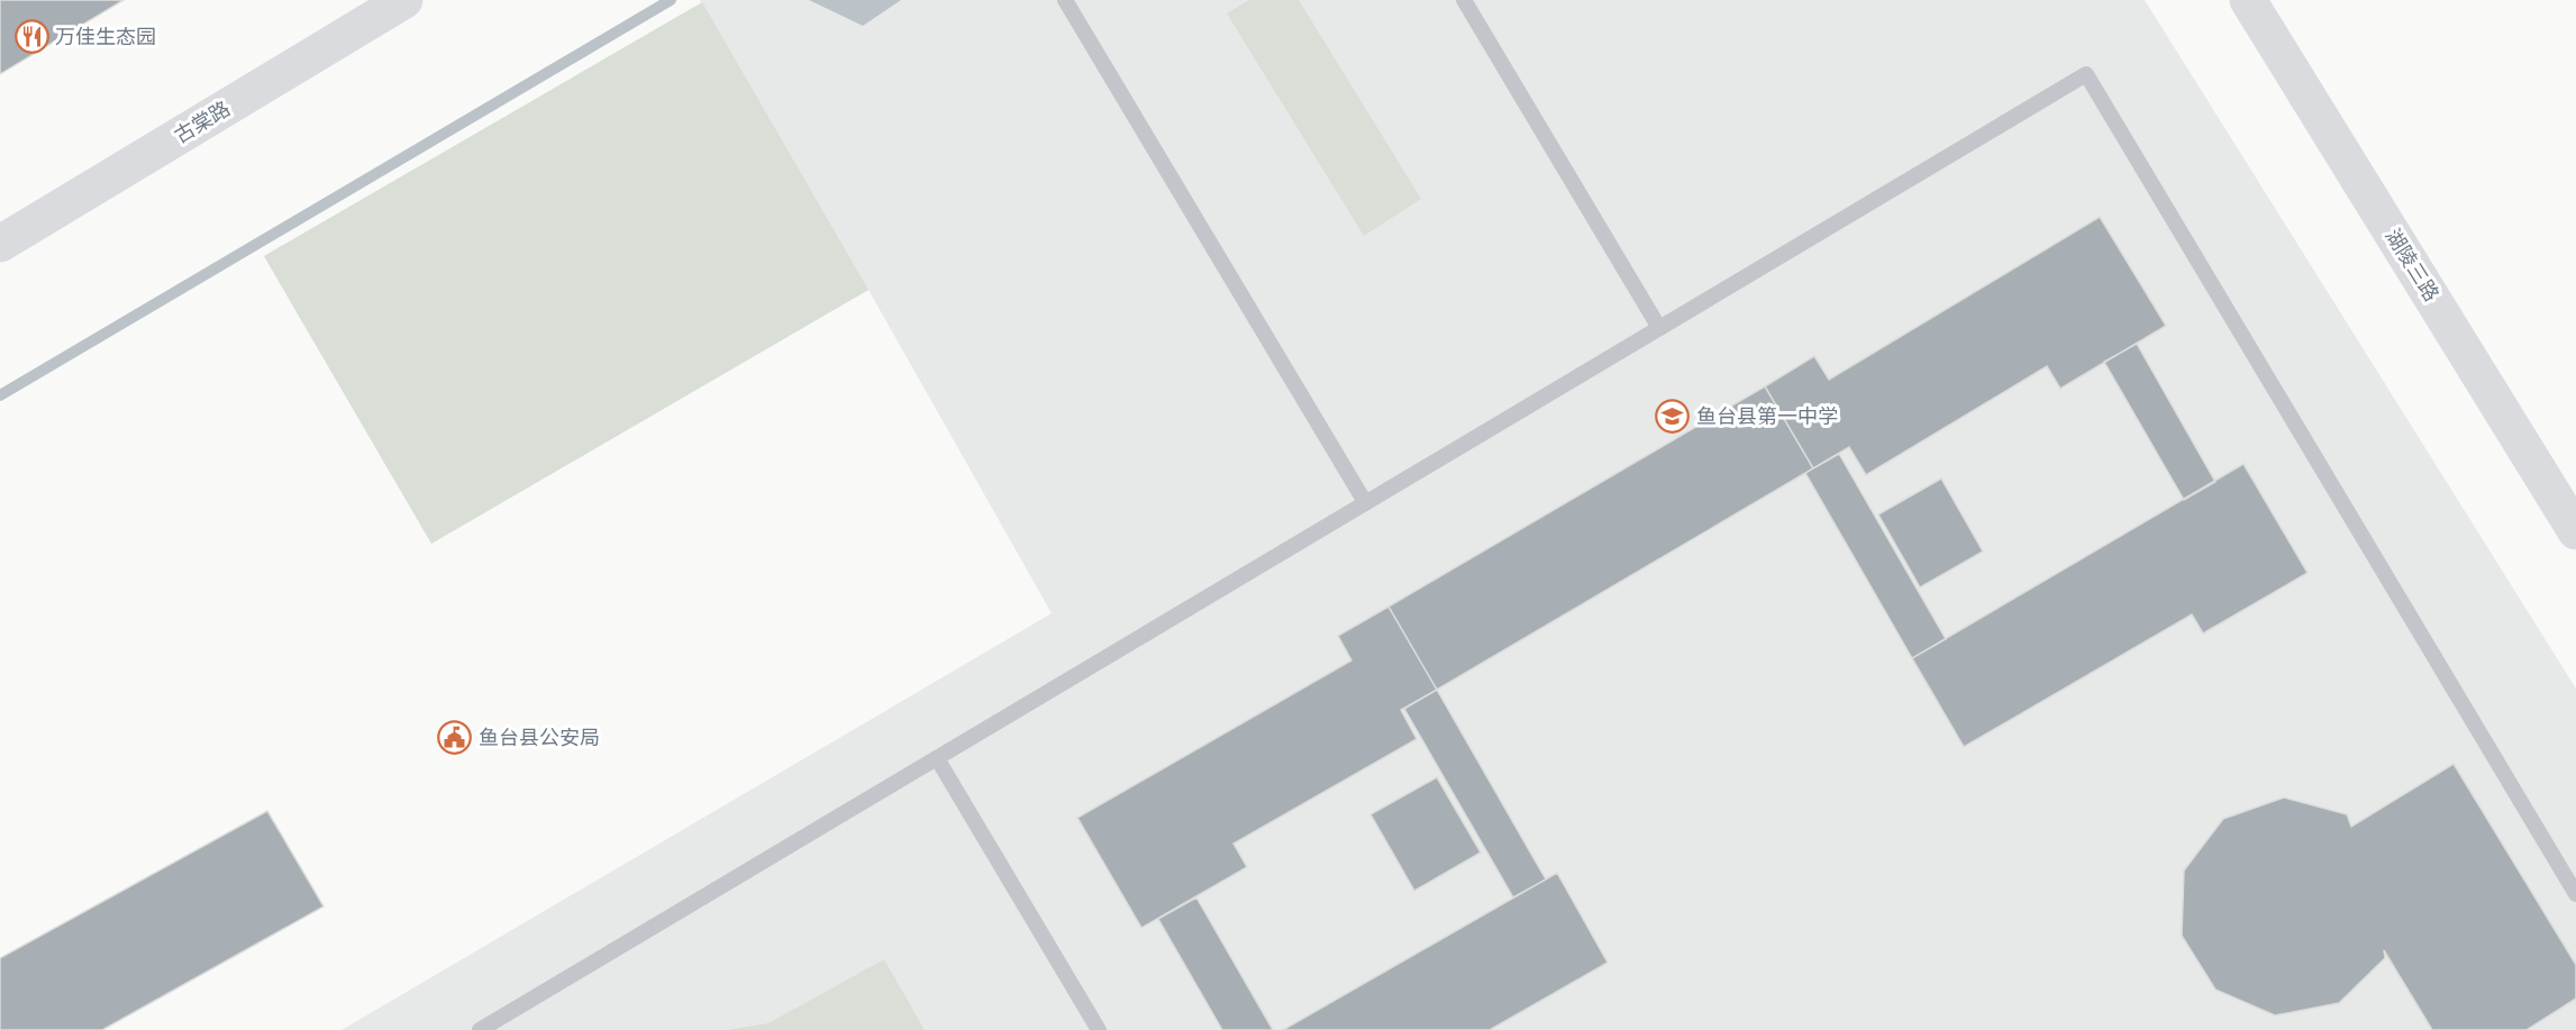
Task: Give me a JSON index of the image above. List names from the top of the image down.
{
  "streets": {
    "main road": ["古棠路", "湖陵三路"]
  },
  "places": {
    "restaurant": ["万佳生态园"],
    "school or university": ["鱼台县第一中学"],
    "public building": ["鱼台县公安局"]
  }
}
